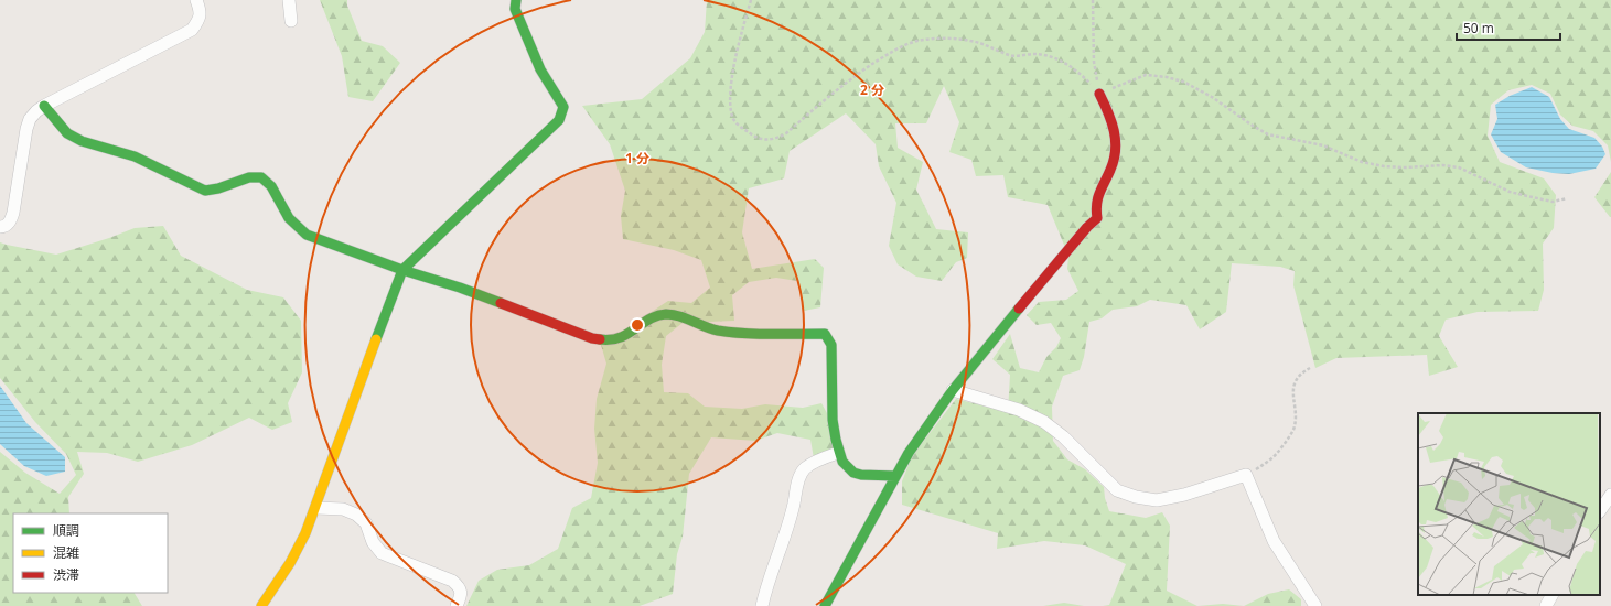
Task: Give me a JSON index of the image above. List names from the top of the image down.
{
  "legend": ["順調", "混雑", "渋滞"],
  "scale_bar": "50 m",
  "rings": ["2 分", "1 分"]
}
